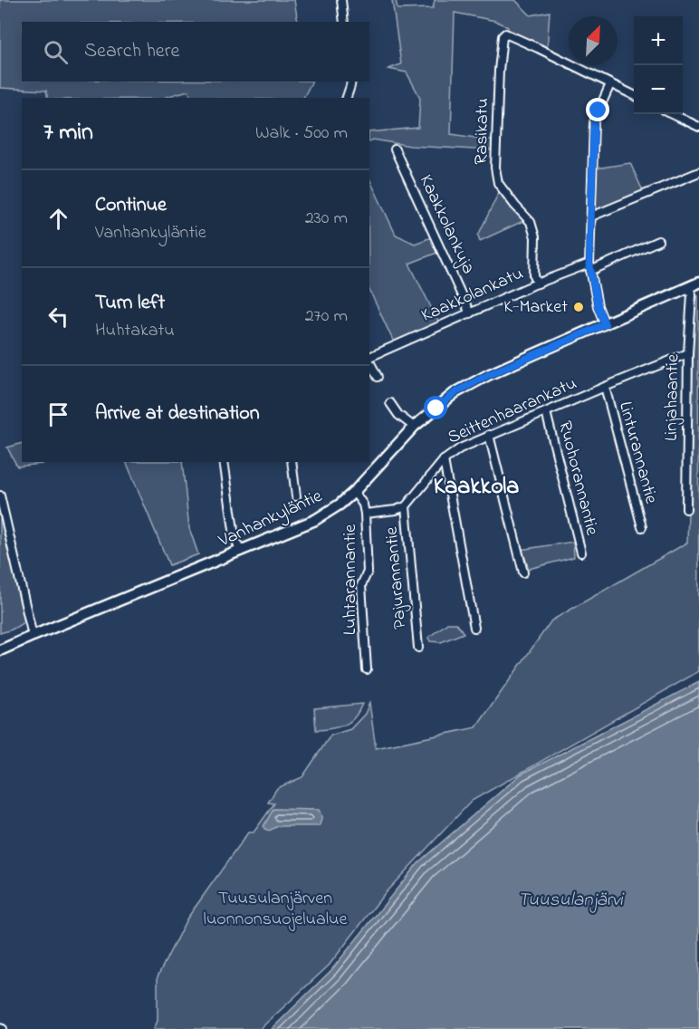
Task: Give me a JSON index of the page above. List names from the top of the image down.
{
  "streets": {
    "street": [
      "Rasikatu",
      "Kaakkolankuja",
      "Kaakkolankatu",
      "Linjahaantie",
      "Seittenhaarankatu",
      "Linturannantie",
      "Ruohorannantie",
      "Vanhankyläntie",
      "Pajurannantie",
      "Luhtarannantie"
    ]
  },
  "crossings": [
    ["Rasikatu", "Kaakkolankatu"],
    ["Kaakkolankuja", "Kaakkolankatu"],
    ["Linjahaantie", "Seittenhaarankatu"],
    ["Linjahaantie", "Vanhankyläntie"],
    ["Seittenhaarankatu", "Linturannantie"],
    ["Seittenhaarankatu", "Ruohorannantie"],
    ["Seittenhaarankatu", "Pajurannantie"],
    ["Vanhankyläntie", "Luhtarannantie"]
  ],
  "districts": ["Kaakkola"],
  "water": ["Tuusulanjärvi"],
  "parks": ["Tuusulanjärven luonnonsuojelualue"],
  "places": ["K-Market"],
  "north": "top right",
  "page": {
    "map_buttons": ["+", "−"],
    "search": "Search here",
    "heading": ["7 min", "Walk · 500 m"],
    "list": [
      ["Continue", "Vanhankyläntie", "230 m"],
      ["Turn left", "Huhtakatu", "270 m"],
      "Arrive at destination"
    ]
  }
}
